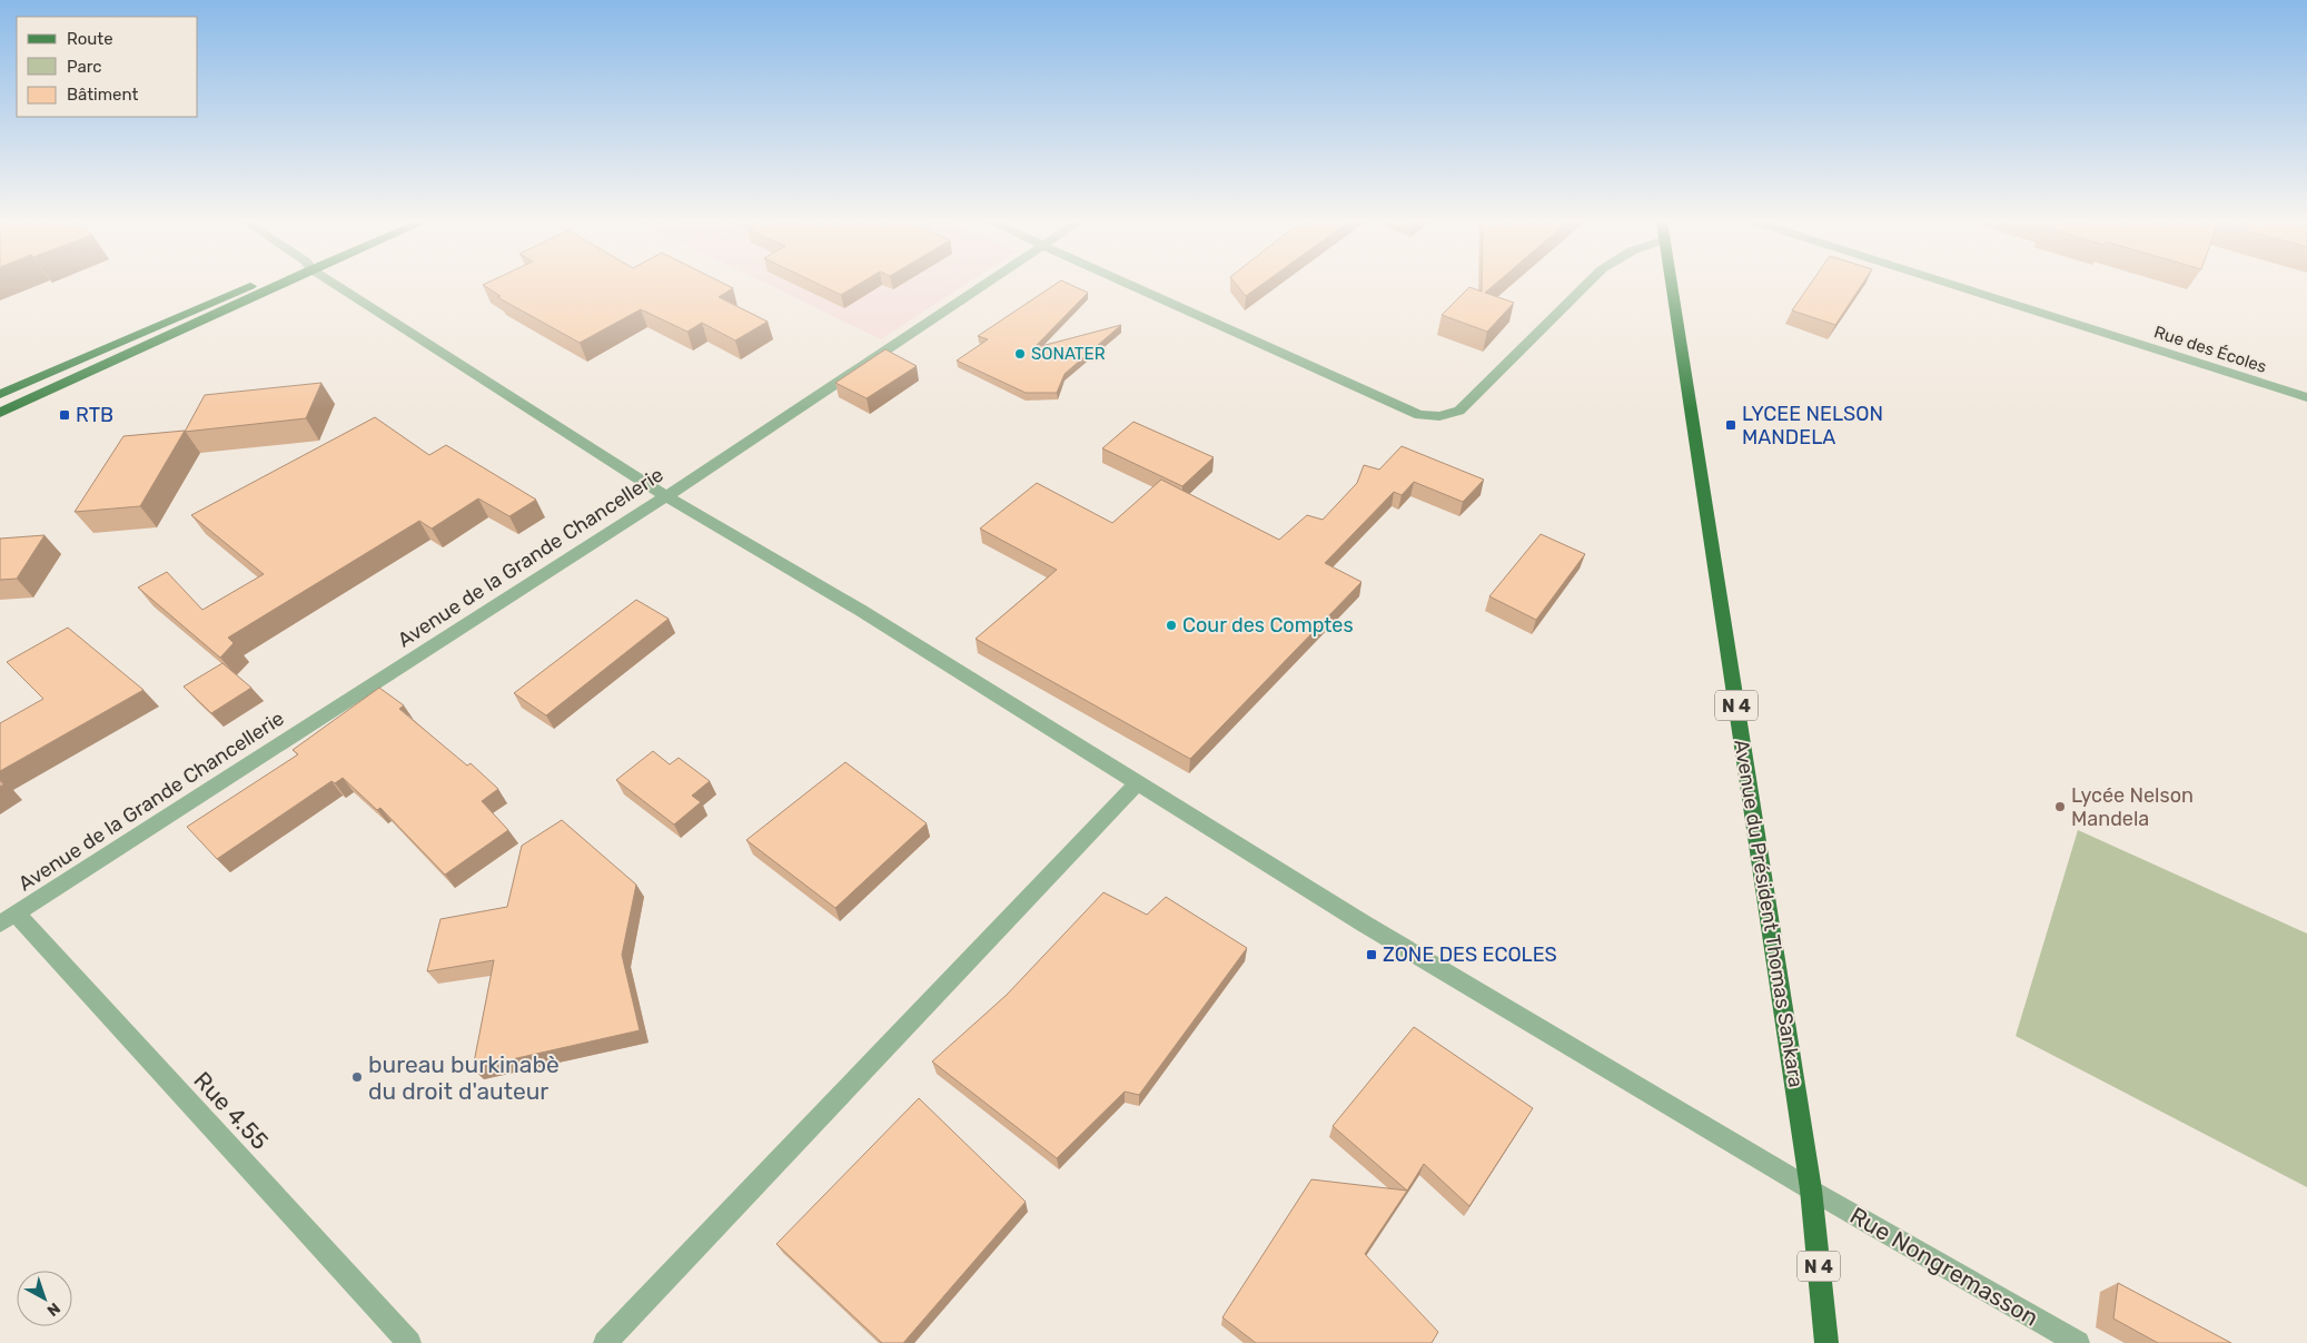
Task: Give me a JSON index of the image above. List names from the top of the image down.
{
  "streets": {
    "highway": ["N 4", "Avenue du Président Thomas Sankara"],
    "street": [
      "Rue des Écoles",
      "Avenue de la Grande Chancellerie",
      "Rue 4.55",
      "Rue Nongremasson"
    ]
  },
  "crossings": [
    ["Avenue de la Grande Chancellerie", "Rue 4.55"],
    ["Avenue de la Grande Chancellerie", "Rue Nongremasson"],
    ["Avenue du Président Thomas Sankara", "Rue Nongremasson"]
  ],
  "places": {
    "other": [
      "SONATER",
      "Cour des Comptes",
      "Lycée Nelson Mandela",
      "bureau burkinabè du droit d'auteur"
    ],
    "transit": ["RTB", "LYCEE NELSON MANDELA", "ZONE DES ECOLES"]
  },
  "legend": ["Route", "Parc", "Bâtiment"],
  "north": "bottom right"
}
